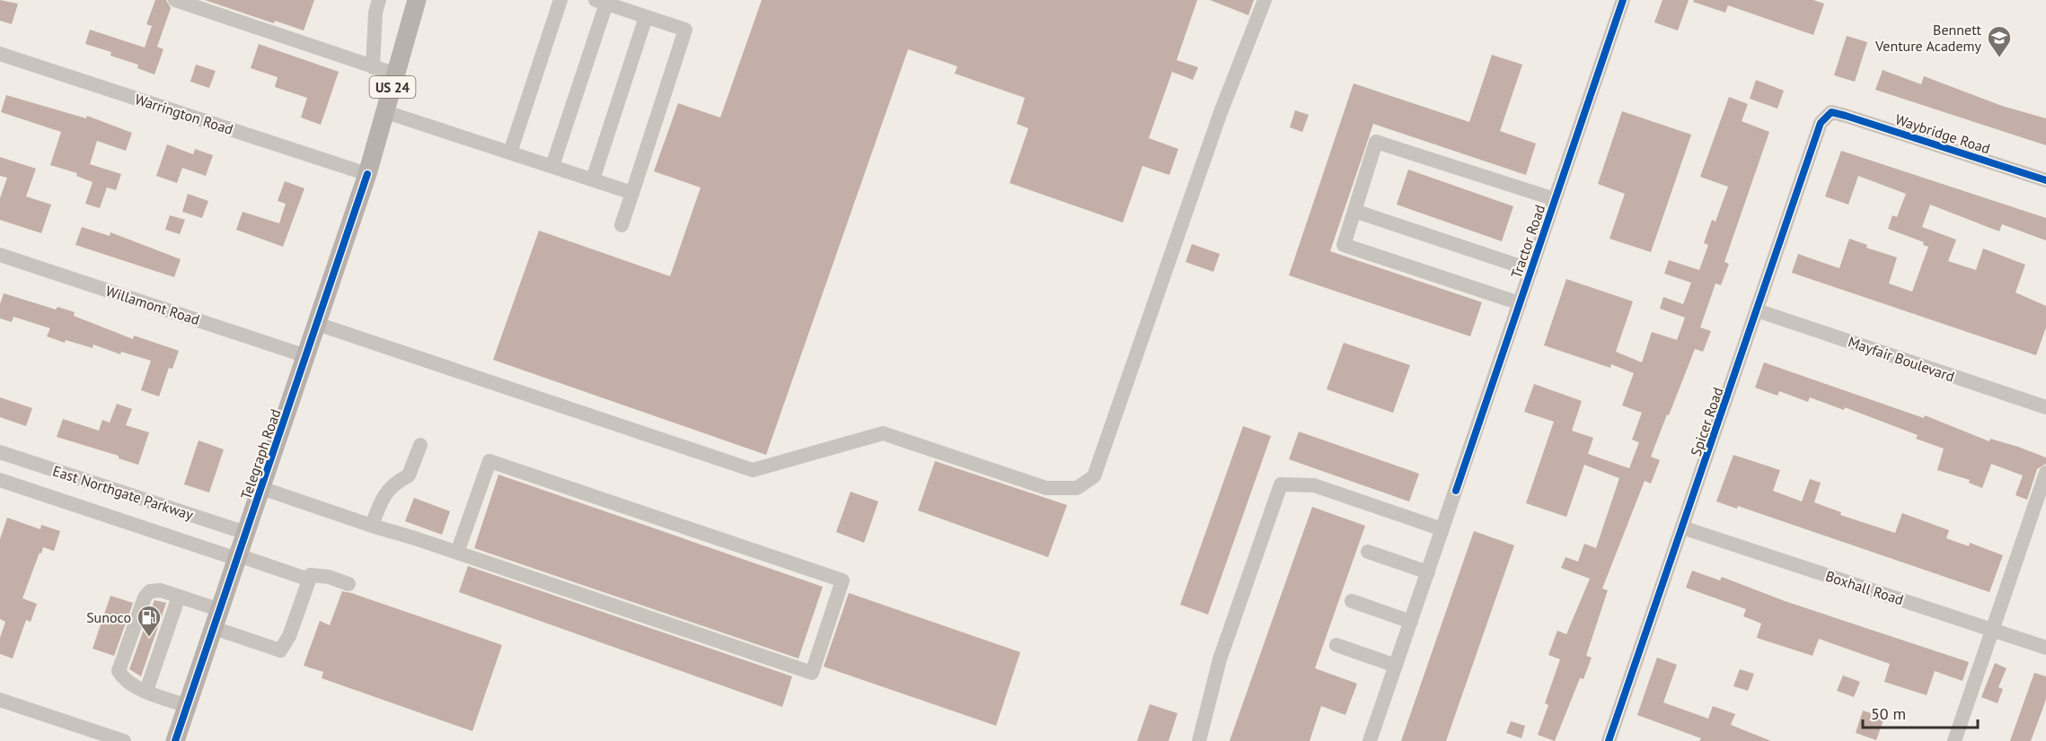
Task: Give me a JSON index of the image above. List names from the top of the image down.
{
  "streets": {
    "main road": ["US 24", "Telegraph Road"],
    "street": [
      "Warrington Road",
      "Waybridge Road",
      "Tractor Road",
      "Willamont Road",
      "Mayfair Boulevard",
      "Spicer Road",
      "East Northgate Parkway",
      "Boxhall Road"
    ]
  },
  "crossings": [
    ["Warrington Road", "Telegraph Road"],
    ["Waybridge Road", "Spicer Road"],
    ["Willamont Road", "Telegraph Road"],
    ["Mayfair Boulevard", "Spicer Road"],
    ["Spicer Road", "Boxhall Road"],
    ["Telegraph Road", "East Northgate Parkway"]
  ],
  "places": {
    "school or university": ["Bennett Venture Academy"],
    "fuel station": ["Sunoco"]
  },
  "scale_bar": "50 m"
}
